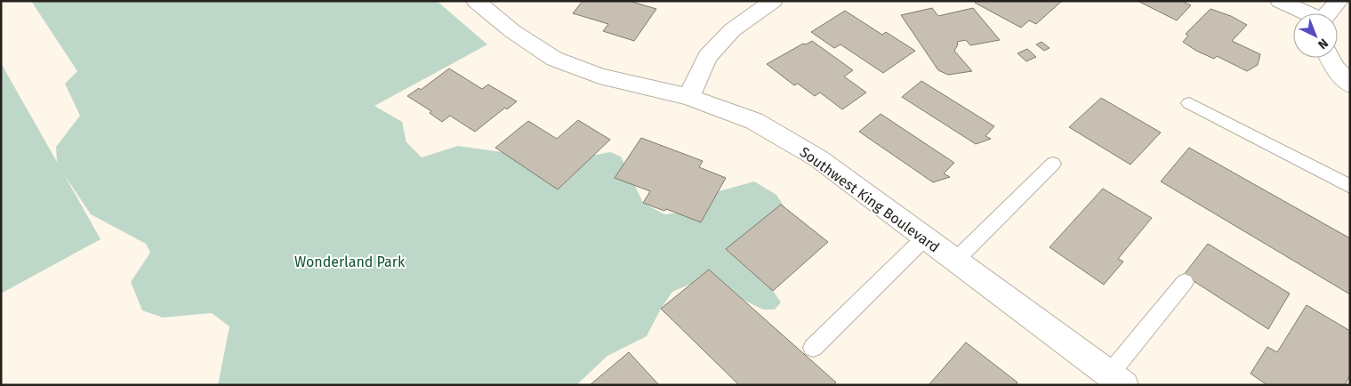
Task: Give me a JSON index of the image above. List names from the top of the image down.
{
  "streets": {
    "street": ["Southwest King Boulevard"]
  },
  "parks": ["Wonderland Park"],
  "north": "bottom right"
}
